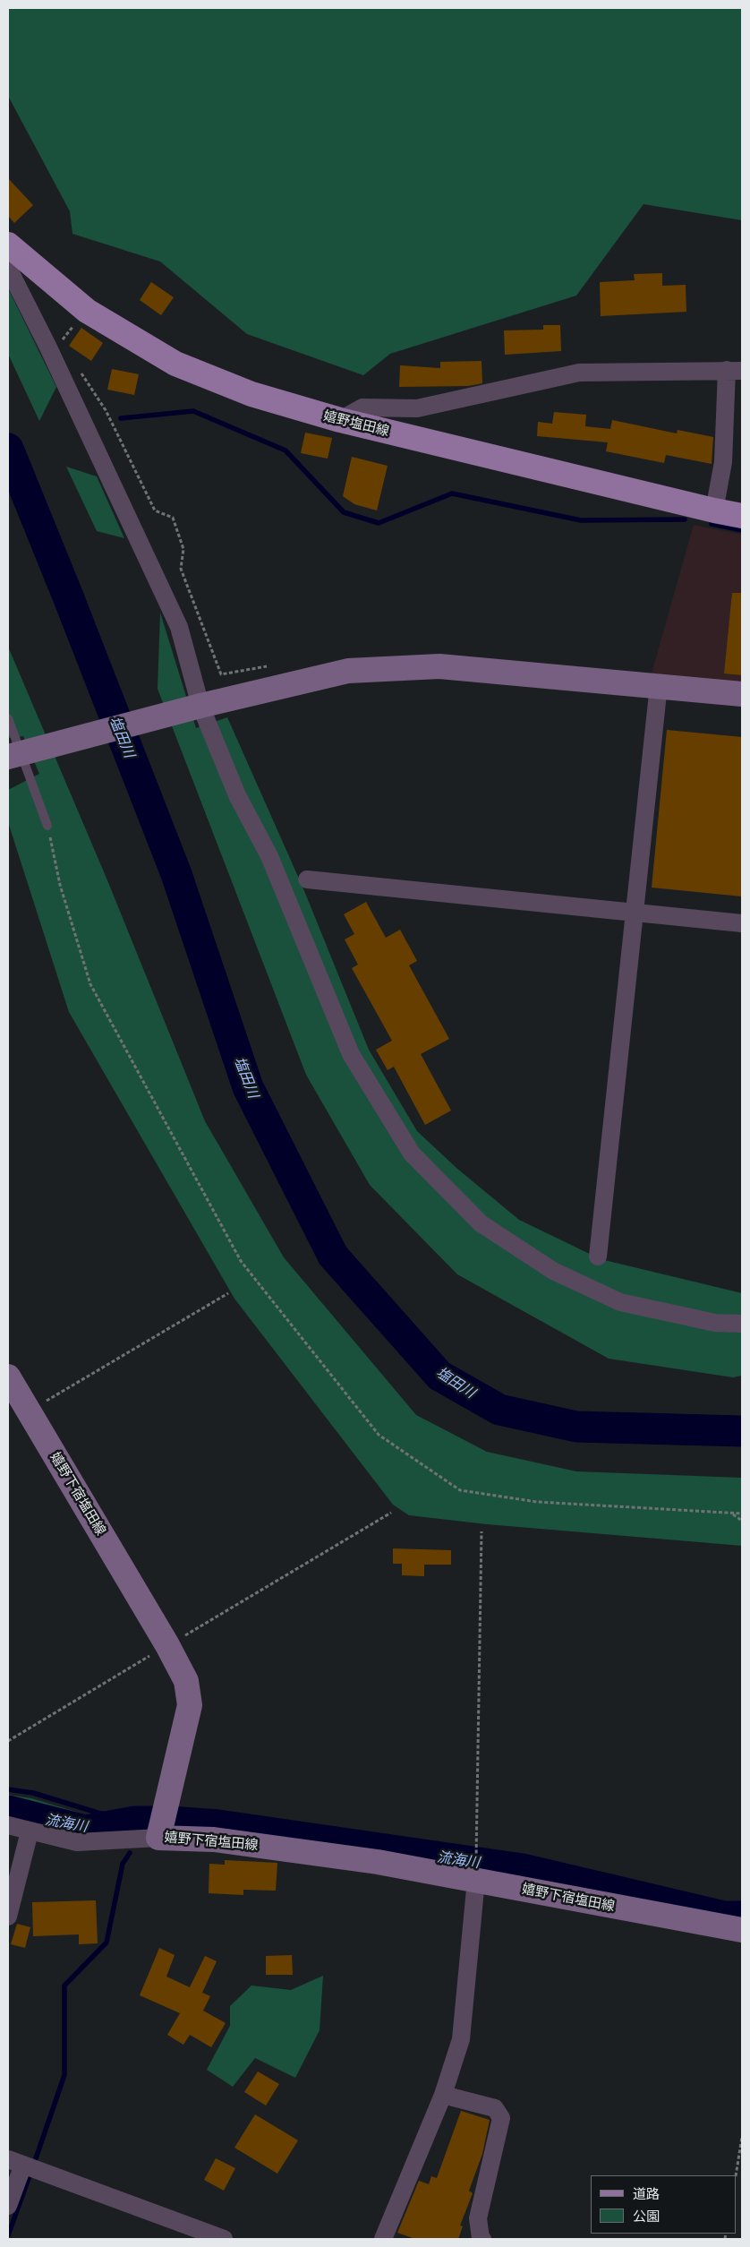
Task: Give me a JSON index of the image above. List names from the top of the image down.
{
  "streets": {
    "main road": ["嬉野塩田線", "嬉野下宿塩田線"]
  },
  "water": ["塩田川", "流海川"],
  "legend": ["道路", "公園"]
}
